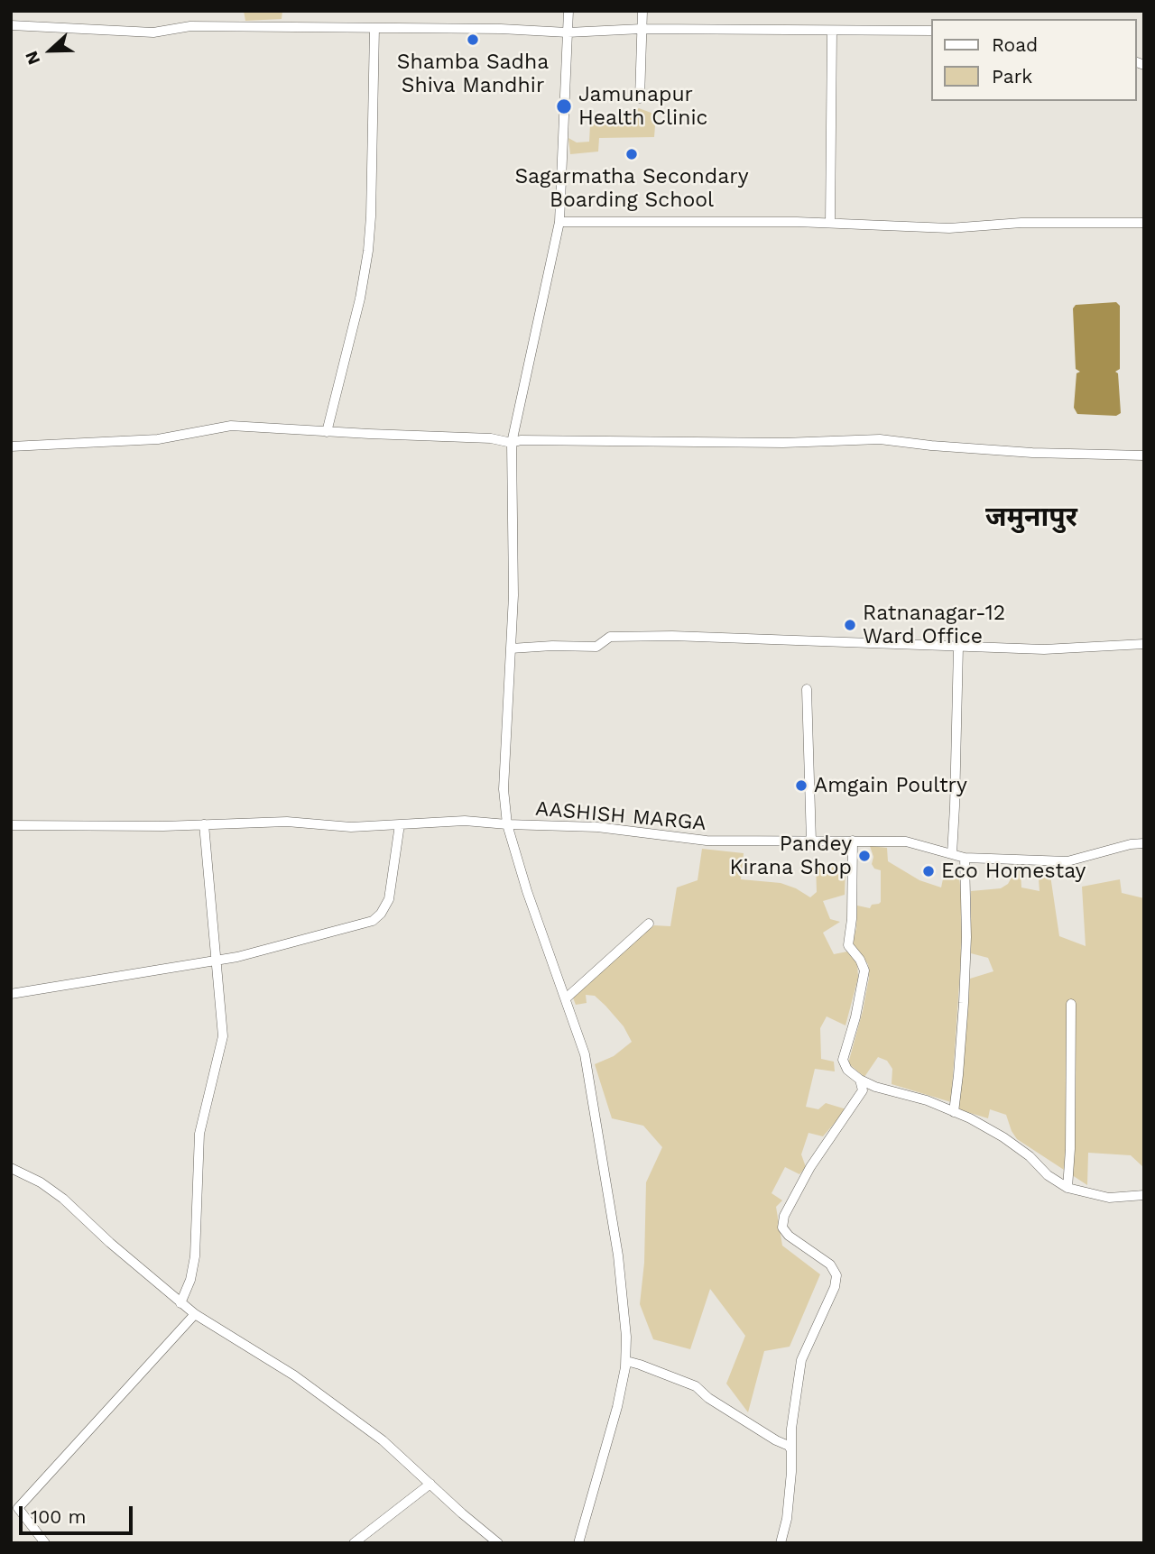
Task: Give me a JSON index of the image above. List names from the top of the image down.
{
  "streets": {
    "street": ["AASHISH MARGA"]
  },
  "districts": ["जमुनापुर"],
  "places": [
    "Shamba Sadha Shiva Mandhir",
    "Jamunapur Health Clinic",
    "Sagarmatha Secondary Boarding School",
    "Ratnanagar-12 Ward Office",
    "Amgain Poultry",
    "Pandey Kirana Shop",
    "Eco Homestay"
  ],
  "legend": ["Road", "Park"],
  "scale_bar": "100 m",
  "north": "left"
}
